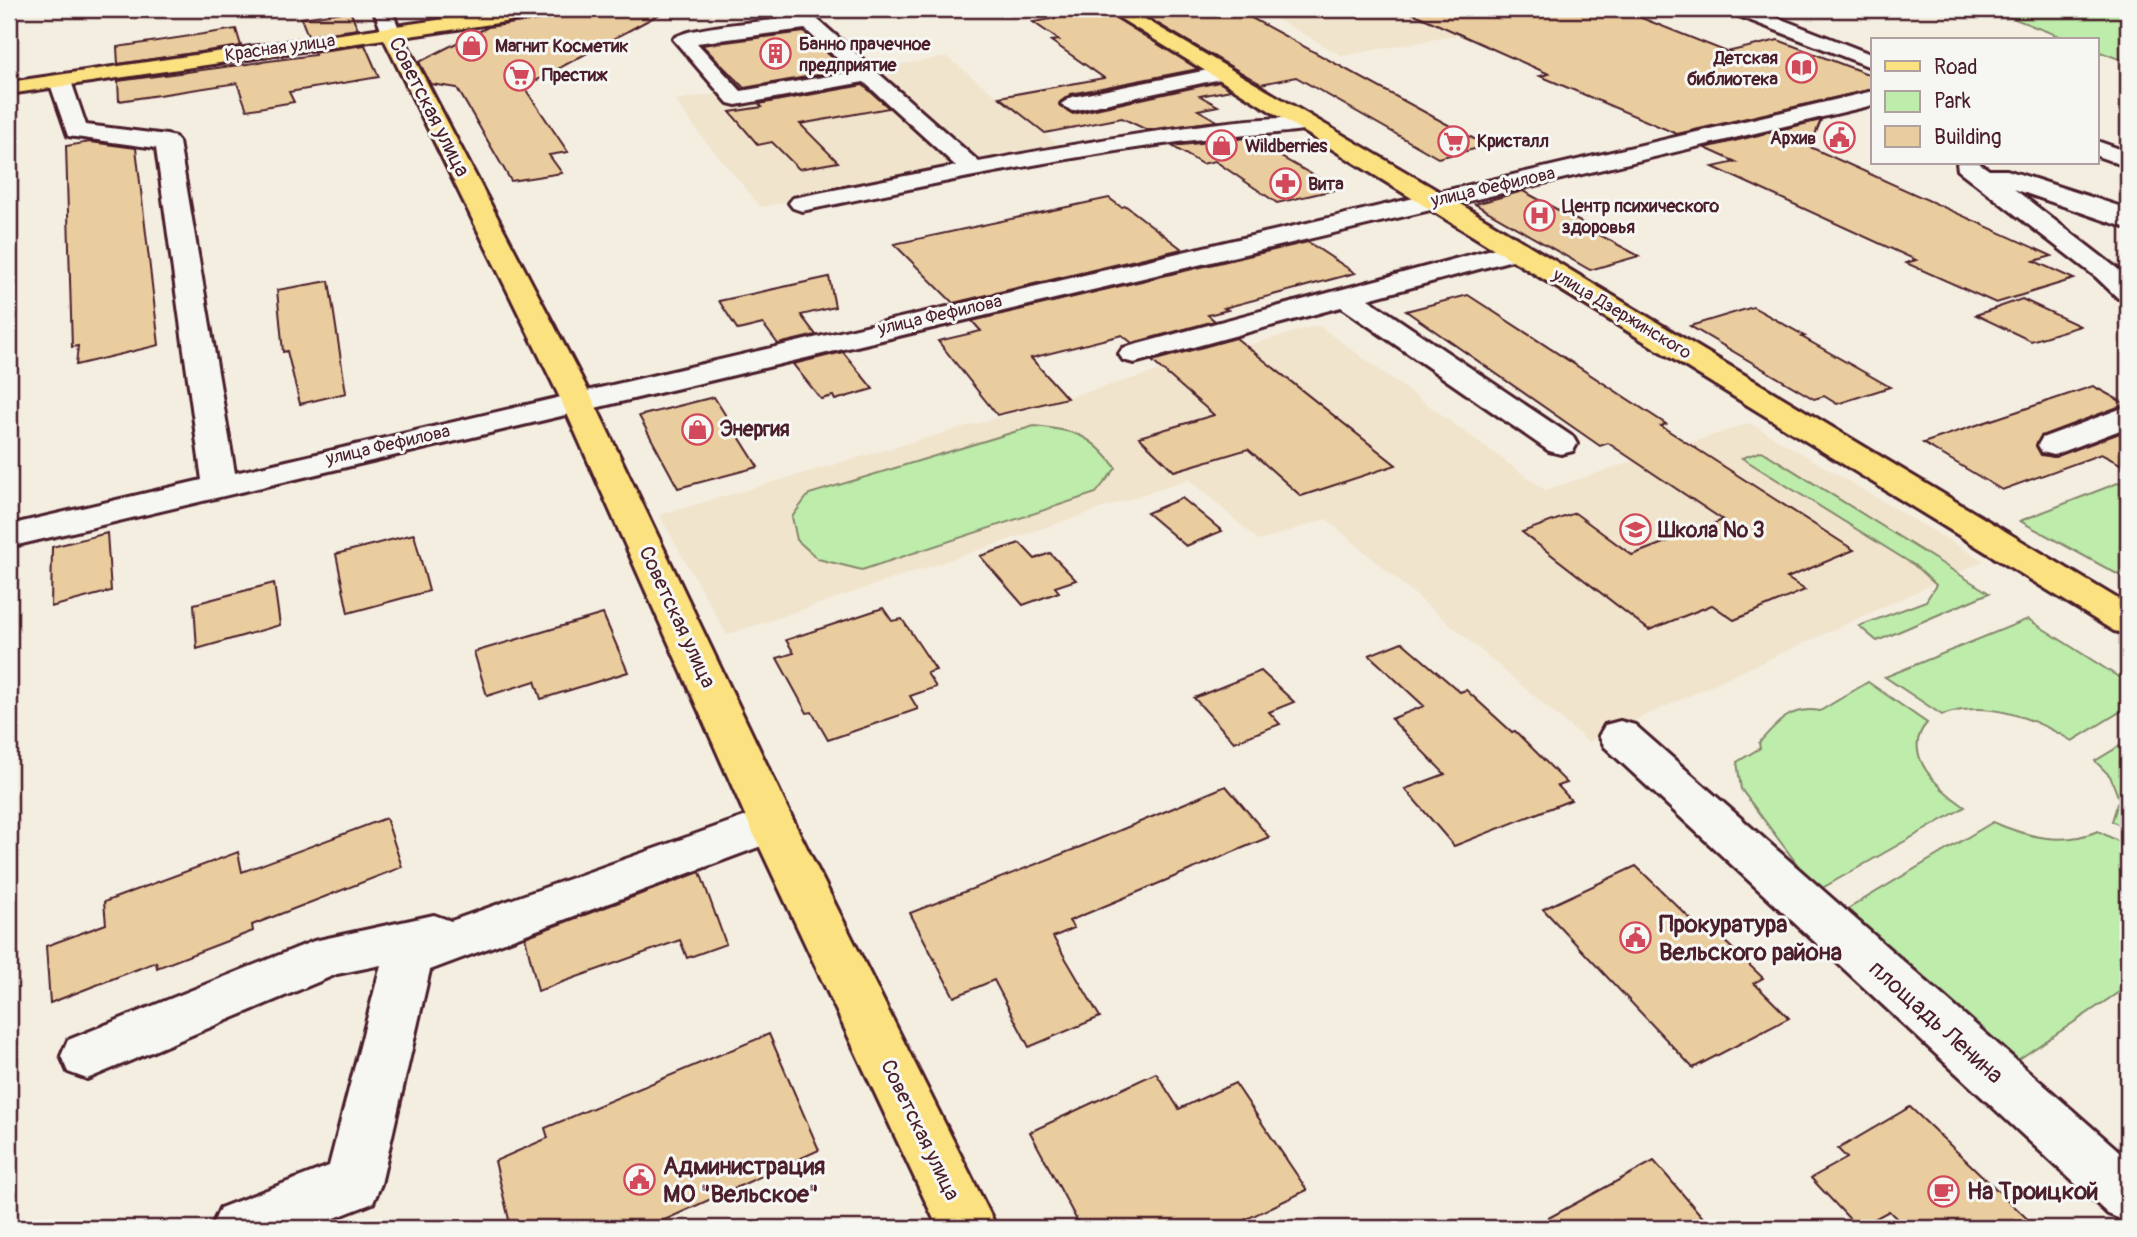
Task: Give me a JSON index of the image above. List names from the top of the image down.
{
  "streets": {
    "main road": ["Красная улица", "Советская улица", "улица Дзержинского"],
    "street": ["улица Фефилова", "площадь Ленина"]
  },
  "crossings": [
    ["Красная улица", "Советская улица"],
    ["Советская улица", "улица Фефилова"],
    ["улица Фефилова", "улица Дзержинского"]
  ],
  "places": {
    "shop": ["Магнит Косметик", "Wildberries", "Энергия"],
    "building": ["Банно прачечное предприятие"],
    "library": ["Детская библиотека"],
    "supermarket": ["Престиж", "Кристалл"],
    "public building": ["Архив", "Прокуратура Вельского района", "Администрация МО \"Вельское\""],
    "pharmacy": ["Вита"],
    "hospital": ["Центр психического здоровья"],
    "school or university": ["Школа № 3"],
    "cafe": ["На Троицкой"]
  },
  "legend": ["Road", "Park", "Building"]
}
